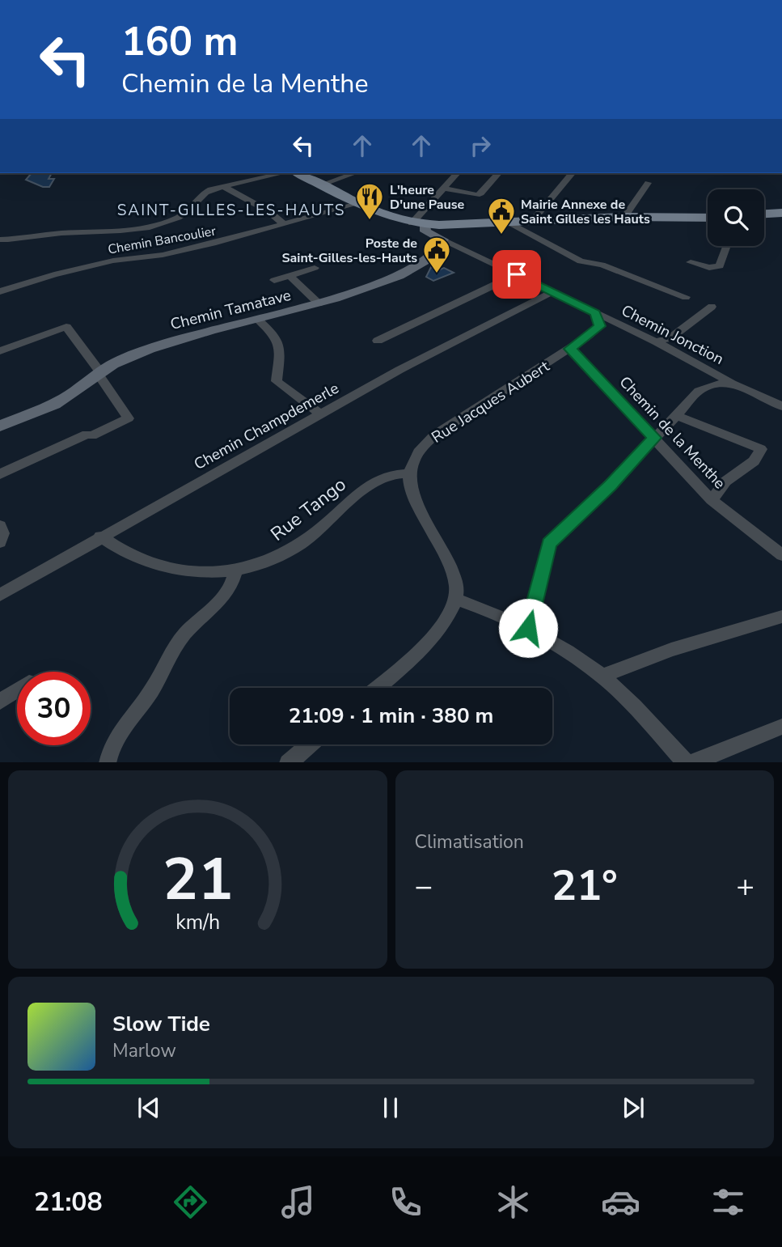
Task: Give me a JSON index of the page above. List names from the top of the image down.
{
  "streets": {
    "street": [
      "Chemin Bancoulier",
      "Chemin Tamatave",
      "Chemin Jonction",
      "Rue Jacques Aubert",
      "Chemin Champdemerle",
      "Chemin de la Menthe",
      "Rue Tango"
    ]
  },
  "crossings": [
    ["Chemin Tamatave", "Chemin Jonction"],
    ["Chemin Jonction", "Rue Jacques Aubert"],
    ["Chemin Jonction", "Chemin Champdemerle"],
    ["Rue Jacques Aubert", "Chemin de la Menthe"],
    ["Rue Jacques Aubert", "Rue Tango"],
    ["Chemin Champdemerle", "Rue Tango"]
  ],
  "districts": ["SAINT-GILLES-LES-HAUTS"],
  "places": {
    "restaurant": ["L'heure D'une Pause"],
    "public building": ["Mairie Annexe de Saint Gilles les Hauts", "Poste de Saint-Gilles-les-Hauts"]
  },
  "page": {
    "turn": ["160 m", "Chemin de la Menthe"],
    "limit": "30",
    "trip": "21:09 · 1 min · 380 m",
    "tile": "Climatisation",
    "heat": ["−", "21°", "+"],
    "song": ["Slow Tide", "Marlow"],
    "tabs": "21:08",
    "gauge": ["21", "km/h"]
  }
}
